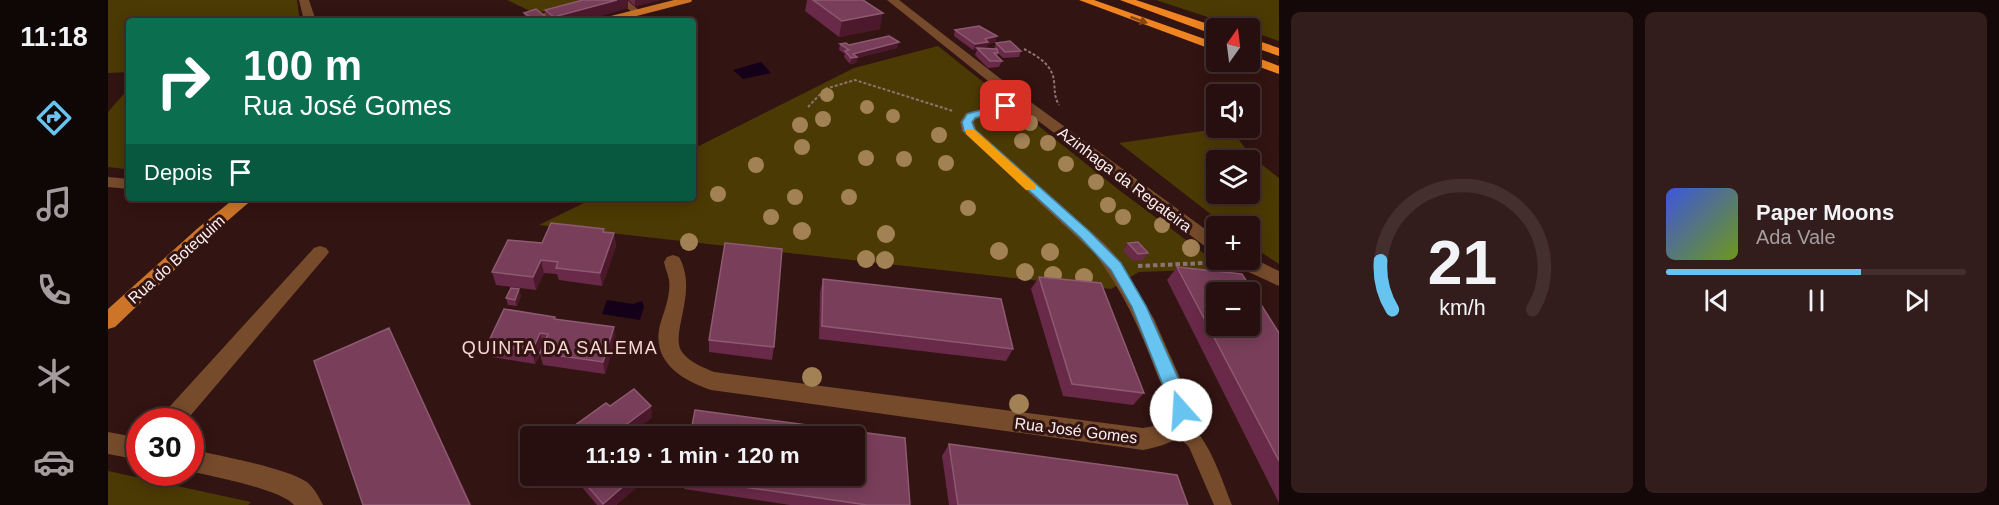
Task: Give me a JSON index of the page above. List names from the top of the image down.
{
  "streets": {
    "main road": ["Rua do Botequim"],
    "street": ["Azinhaga da Regateira", "Rua José Gomes"]
  },
  "districts": ["QUINTA DA SALEMA"],
  "north": "top",
  "page": {
    "tabs": "11:18",
    "map_buttons": ["+", "−"],
    "turn": ["100 m", "Rua José Gomes"],
    "then": "Depois",
    "song": ["Paper Moons", "Ada Vale"],
    "limit": "30",
    "trip": "11:19 · 1 min · 120 m",
    "gauge": ["21", "km/h"]
  }
}
